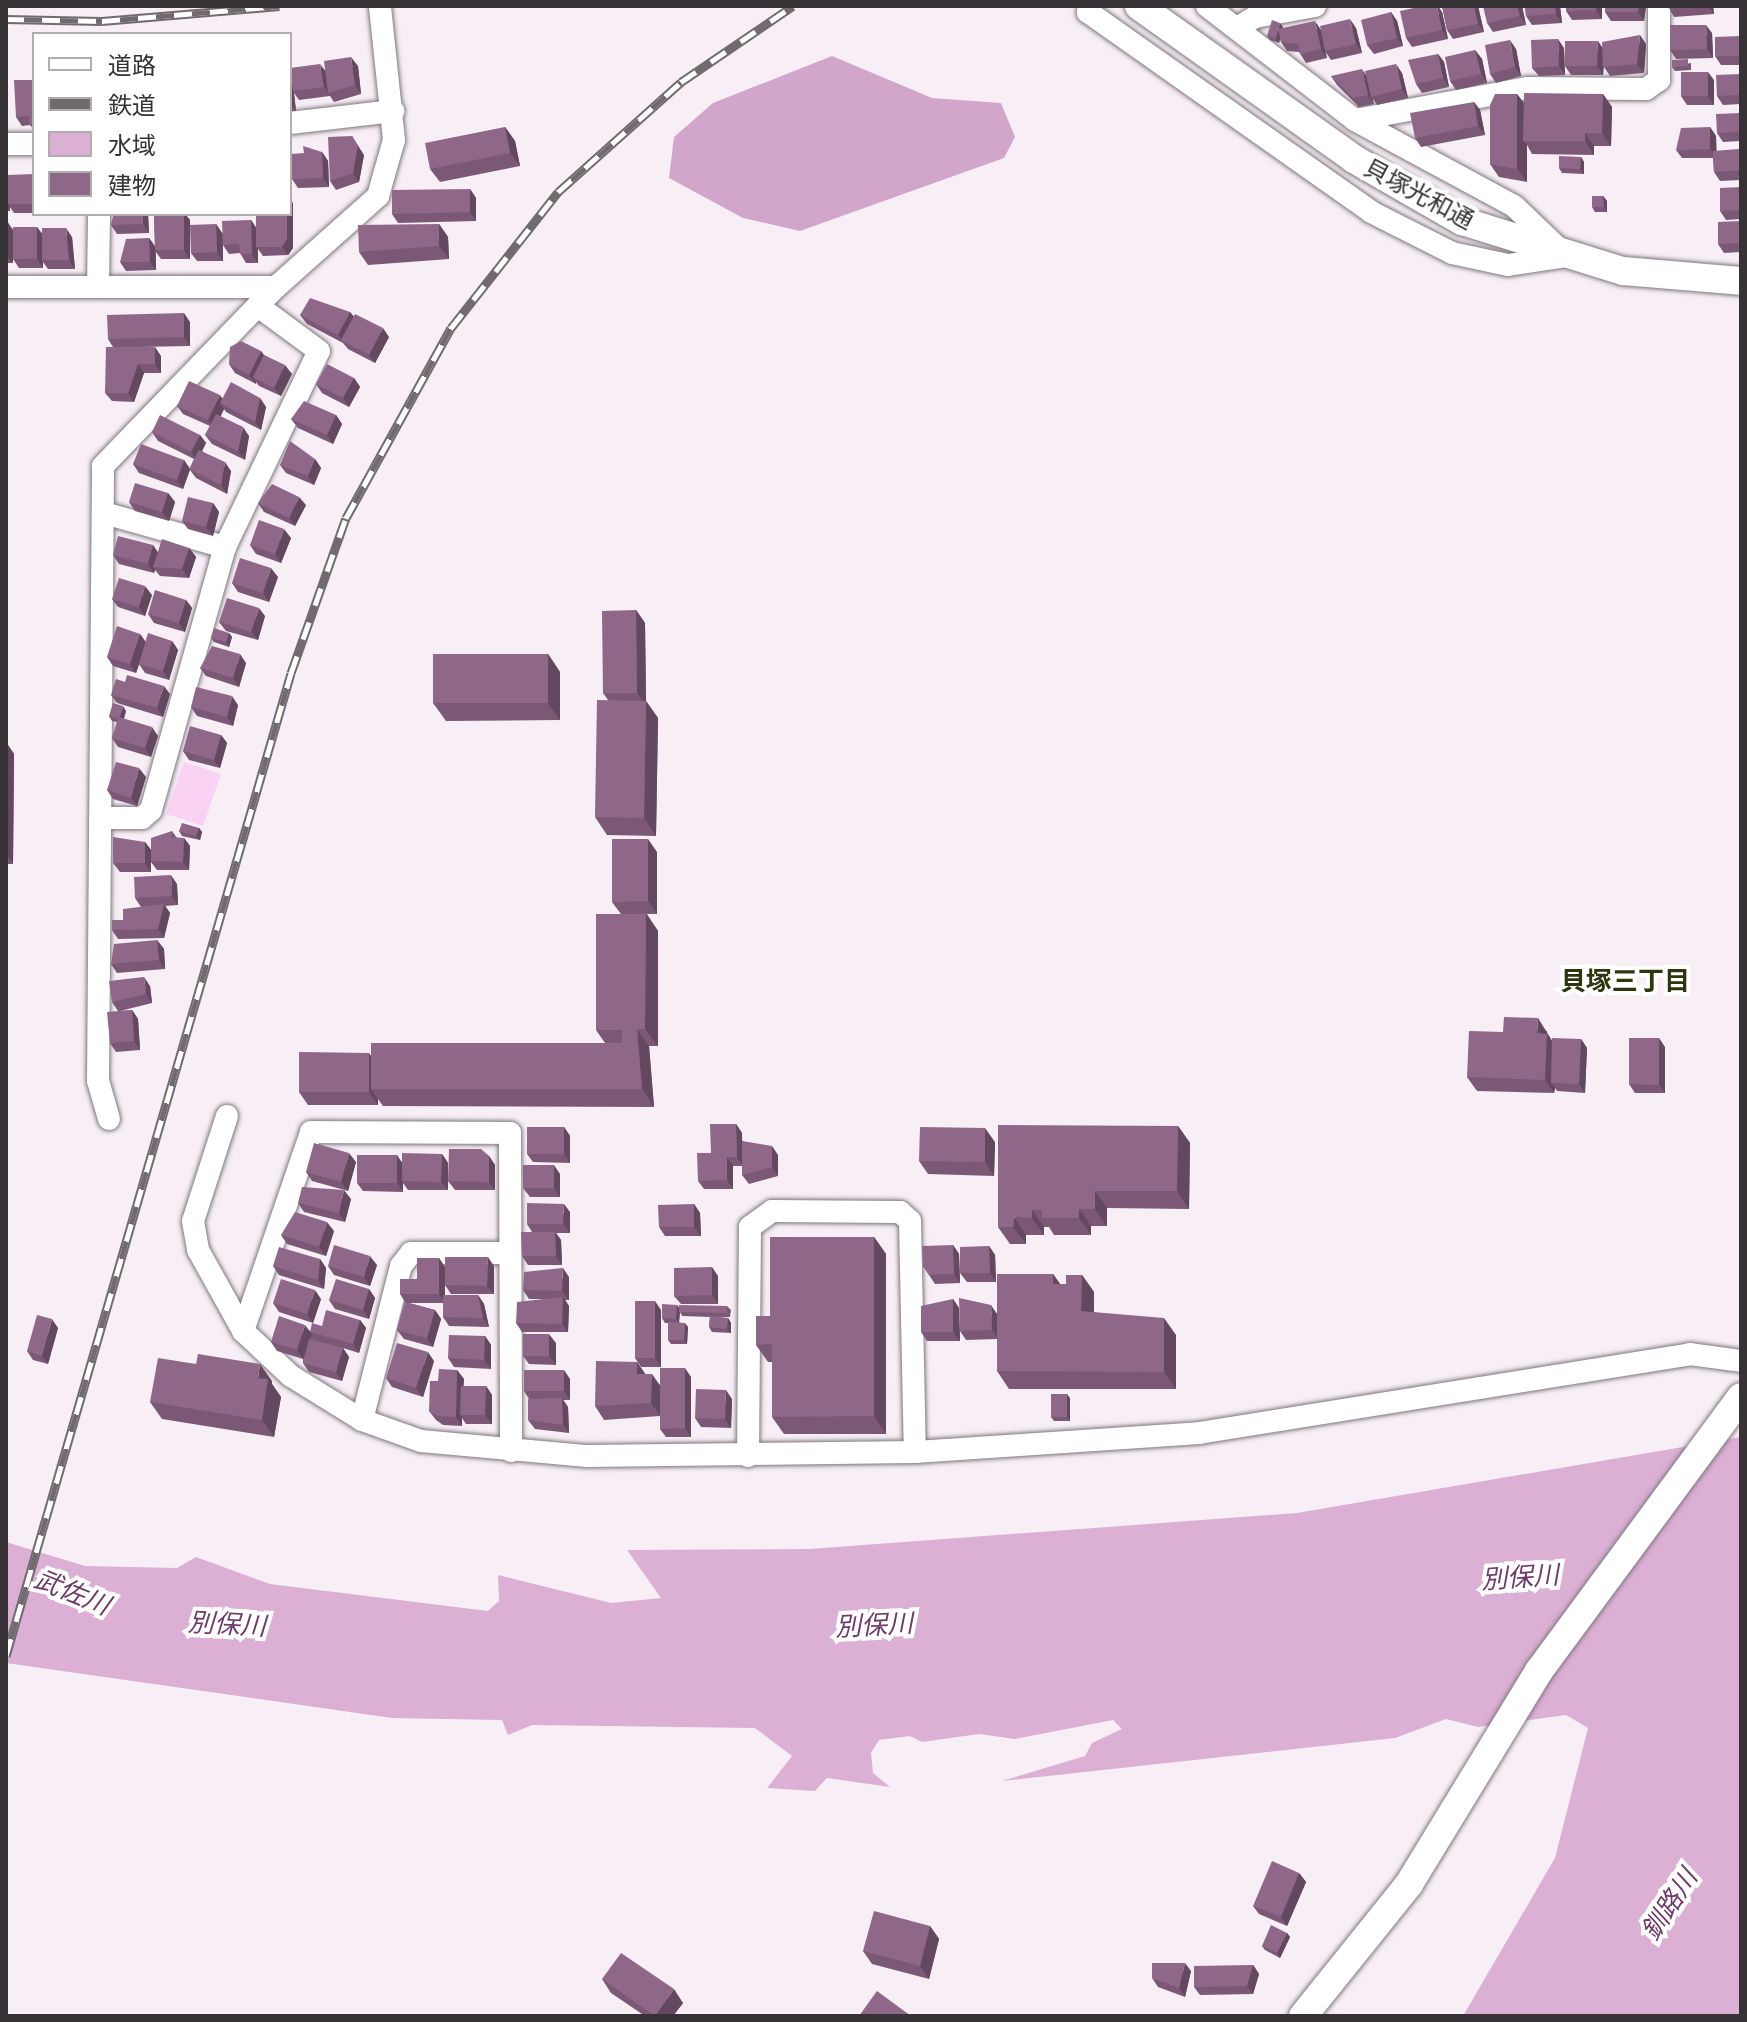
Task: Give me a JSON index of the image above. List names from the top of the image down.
{
  "streets": {
    "street": ["貝塚光和通"]
  },
  "districts": ["貝塚三丁目"],
  "water": ["別保川", "武佐川", "釧路川"],
  "legend": [
    "道路",
    "鉄道",
    "水域",
    "建物"
  ]
}
